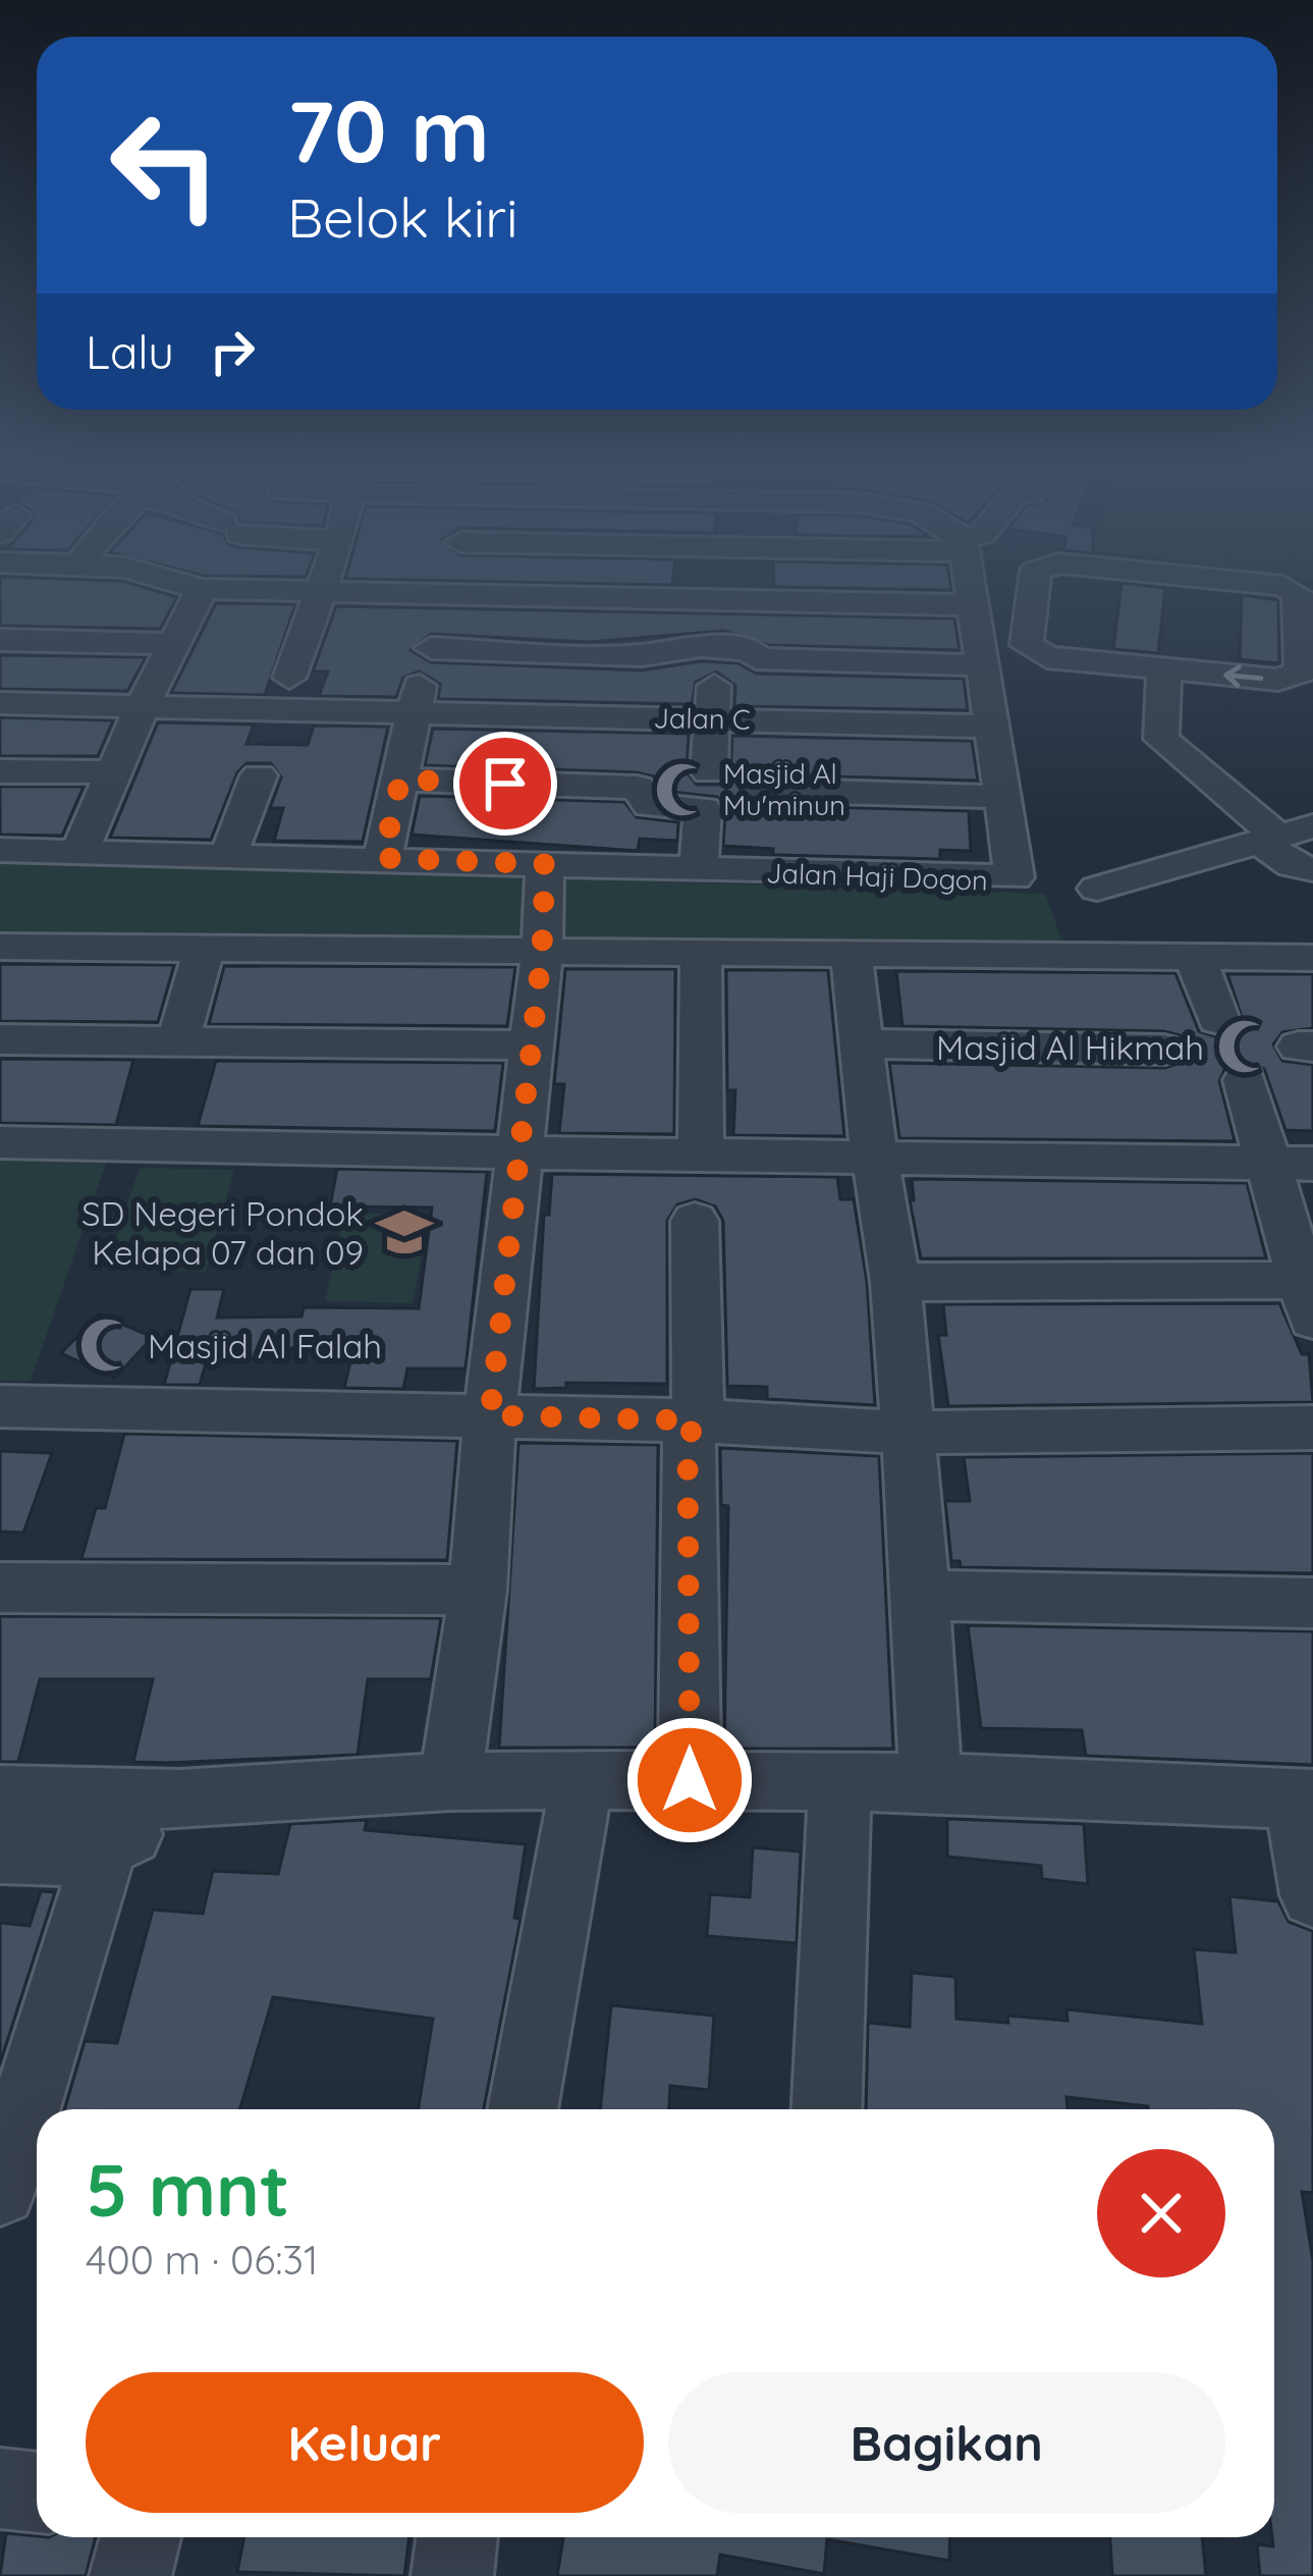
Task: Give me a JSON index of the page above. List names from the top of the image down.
{
  "streets": {
    "street": ["Jalan C", "Jalan Haji Dogon"]
  },
  "crossings": [
    ["Jalan C", "Jalan Haji Dogon"]
  ],
  "places": {
    "mosque": ["Masjid Al Mu'minun", "Masjid Al Hikmah", "Masjid Al Falah"],
    "school or university": ["SD Negeri Pondok Kelapa 07 dan 09"]
  },
  "page": {
    "turn": ["70 m", "Belok kiri"],
    "then": "Lalu",
    "heading": ["5 mnt", "400 m · 06:31"],
    "buttons": ["Keluar", "Bagikan"]
  }
}
